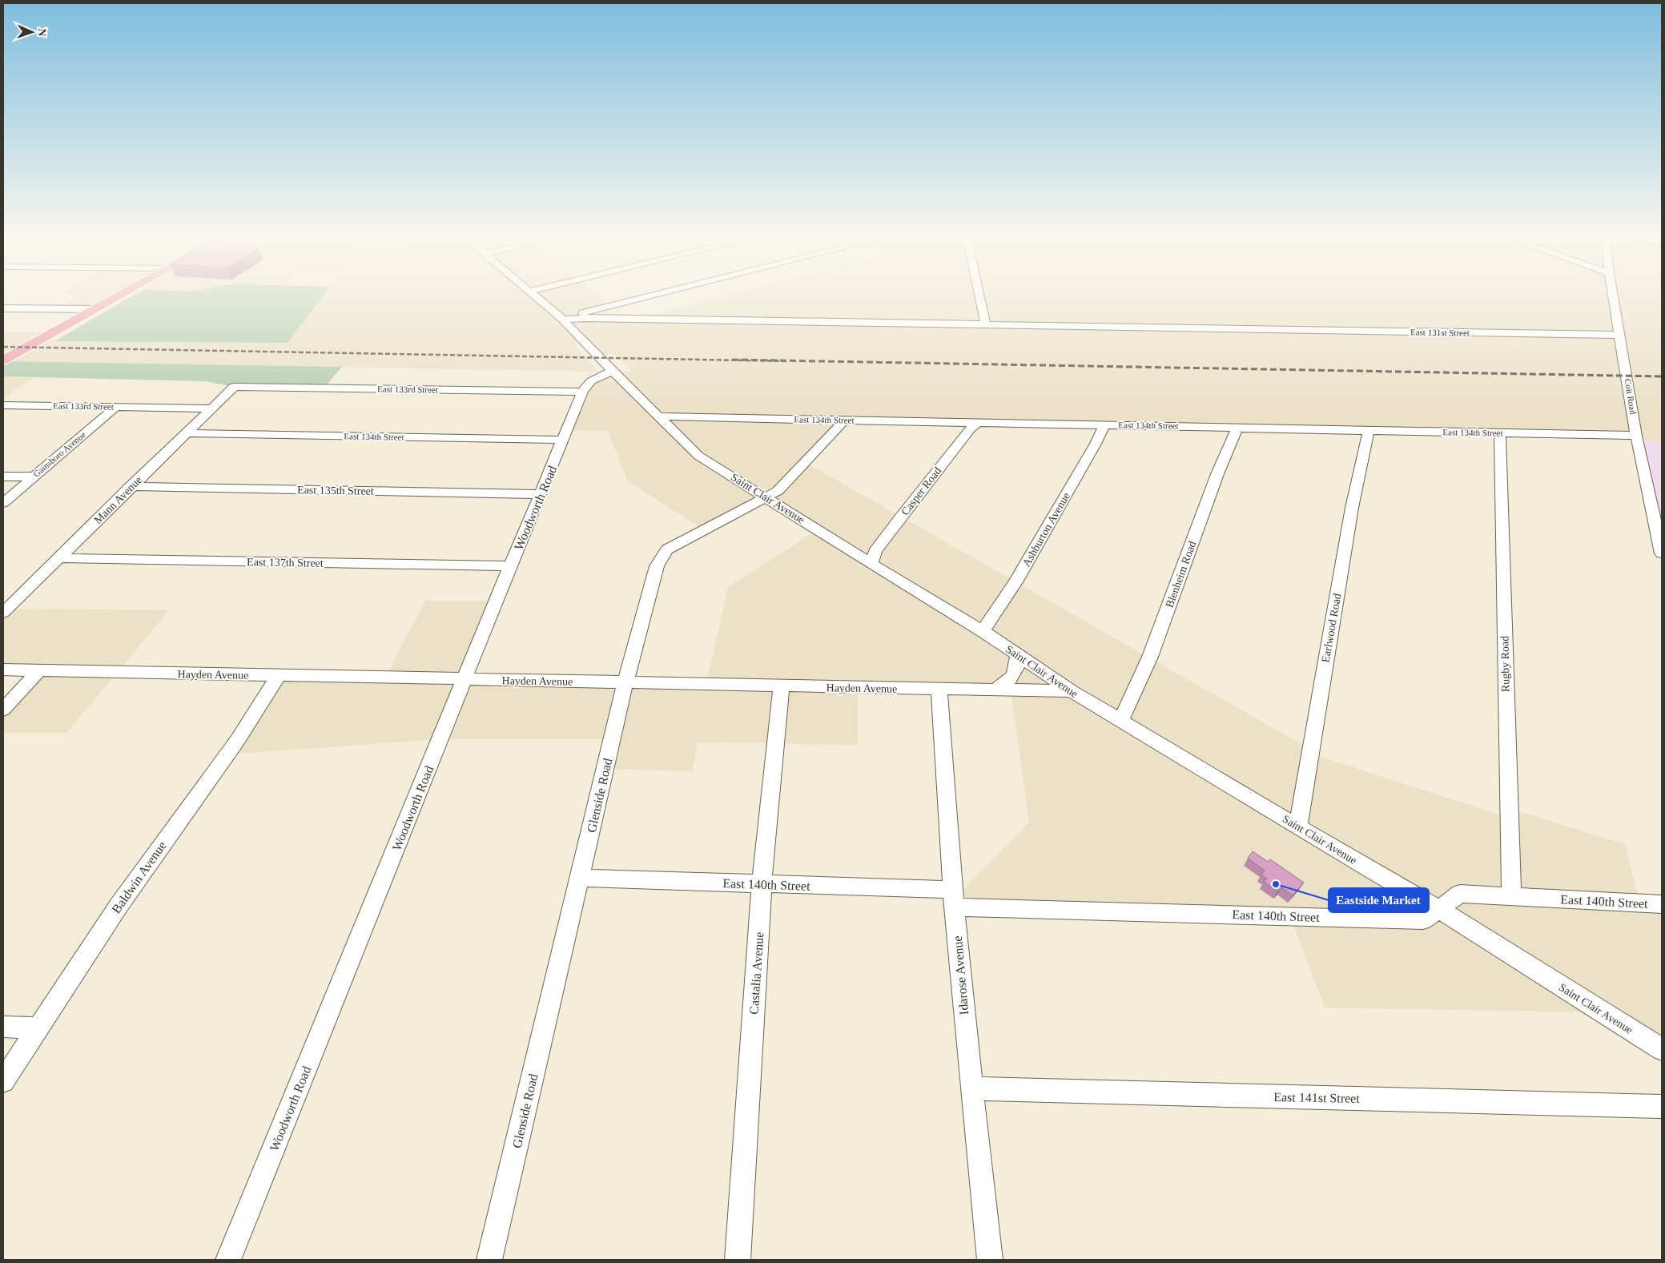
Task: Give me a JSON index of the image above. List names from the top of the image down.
{
  "streets": {
    "street": [
      "East 131st Street",
      "East 133rd Street",
      "Coit Road",
      "East 134th Street",
      "Gainsboro Avenue",
      "East 135th Street",
      "Casper Road",
      "Saint Clair Avenue",
      "Mann Avenue",
      "Woodworth Road",
      "Ashburton Avenue",
      "East 137th Street",
      "Blenheim Road",
      "Earlwood Road",
      "Rugby Road",
      "Hayden Avenue",
      "Glenside Road",
      "Baldwin Avenue",
      "East 140th Street",
      "Castalia Avenue",
      "Idarose Avenue",
      "East 141st Street"
    ]
  },
  "crossings": [
    ["East 131st Street", "Coit Road"],
    ["East 131st Street", "Saint Clair Avenue"],
    ["East 133rd Street", "Gainsboro Avenue"],
    ["East 133rd Street", "Mann Avenue"],
    ["East 133rd Street", "Woodworth Road"],
    ["Coit Road", "East 134th Street"],
    ["East 134th Street", "Casper Road"],
    ["East 134th Street", "Saint Clair Avenue"],
    ["East 134th Street", "Mann Avenue"],
    ["East 134th Street", "Woodworth Road"],
    ["East 134th Street", "Ashburton Avenue"],
    ["East 134th Street", "Blenheim Road"],
    ["East 134th Street", "Earlwood Road"],
    ["East 134th Street", "Rugby Road"],
    ["East 134th Street", "Glenside Road"],
    ["East 135th Street", "Mann Avenue"],
    ["East 135th Street", "Woodworth Road"],
    ["Casper Road", "Saint Clair Avenue"],
    ["Saint Clair Avenue", "Woodworth Road"],
    ["Saint Clair Avenue", "Ashburton Avenue"],
    ["Saint Clair Avenue", "Blenheim Road"],
    ["Saint Clair Avenue", "Earlwood Road"],
    ["Saint Clair Avenue", "Hayden Avenue"],
    ["Saint Clair Avenue", "Glenside Road"],
    ["Saint Clair Avenue", "East 140th Street"],
    ["Mann Avenue", "East 137th Street"],
    ["Woodworth Road", "East 137th Street"],
    ["Woodworth Road", "Hayden Avenue"],
    ["Rugby Road", "East 140th Street"],
    ["Hayden Avenue", "Glenside Road"],
    ["Hayden Avenue", "Baldwin Avenue"],
    ["Hayden Avenue", "Castalia Avenue"],
    ["Hayden Avenue", "Idarose Avenue"],
    ["Glenside Road", "East 140th Street"],
    ["East 140th Street", "Castalia Avenue"],
    ["East 140th Street", "Idarose Avenue"],
    ["Idarose Avenue", "East 141st Street"]
  ],
  "places": ["Eastside Market"],
  "north": "right"
}
